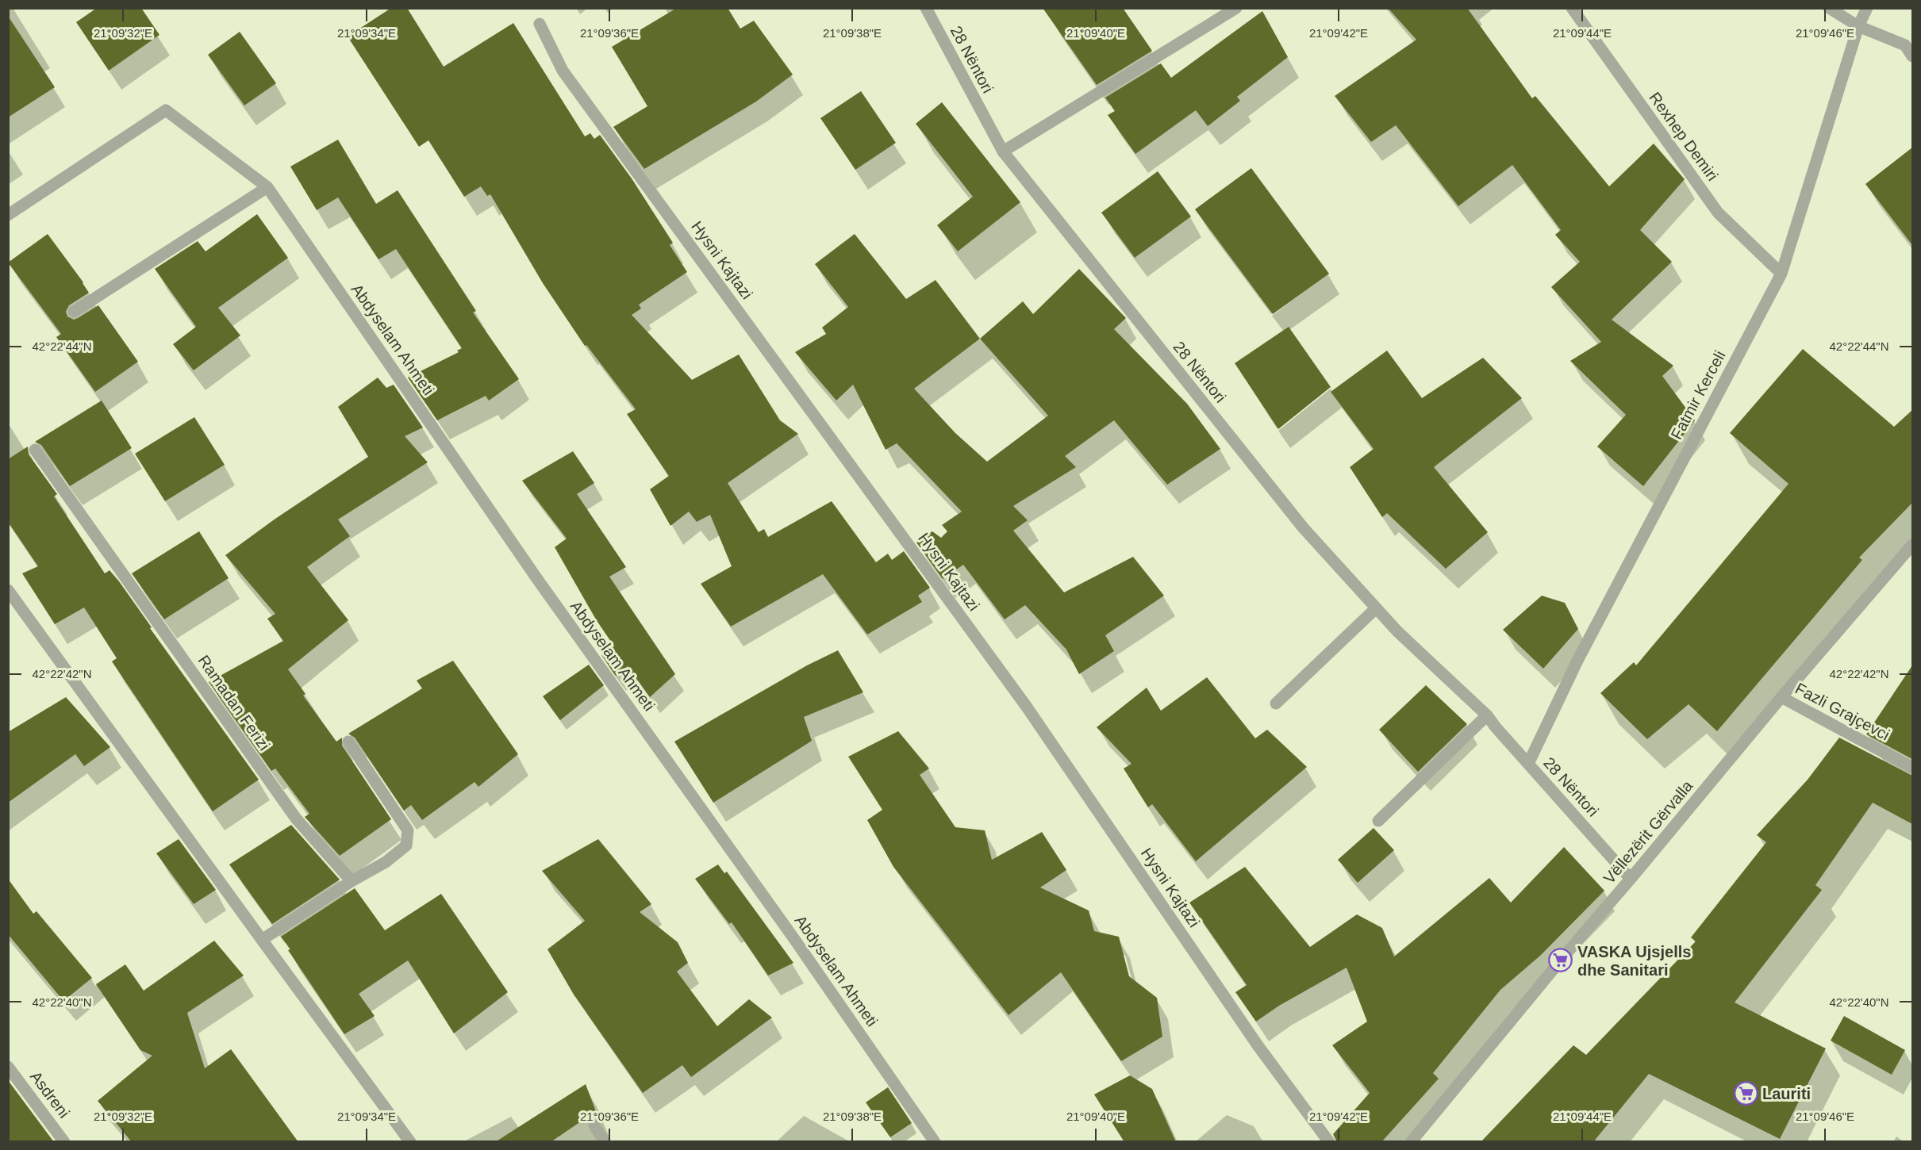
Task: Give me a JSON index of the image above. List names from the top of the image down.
{
  "streets": {
    "street": [
      "28 Nëntori",
      "Rexhep Demiri",
      "Hysni Kajtazi",
      "Abdyselam Ahmeti",
      "Fatmir Kerceli",
      "Ramadan Ferizi",
      "Fazli Grajçevci",
      "Vëllezërit Gërvalla",
      "Asdreni"
    ]
  },
  "crossings": [
    ["28 Nëntori", "Fatmir Kerceli"],
    ["28 Nëntori", "Vëllezërit Gërvalla"],
    ["Rexhep Demiri", "Fatmir Kerceli"],
    ["Fazli Grajçevci", "Vëllezërit Gërvalla"]
  ],
  "places": {
    "supermarket": ["VASKA Ujsjells dhe Sanitari", "Lauriti"]
  },
  "coordinates": [
    "21°09'32\"E",
    "21°09'34\"E",
    "21°09'36\"E",
    "21°09'38\"E",
    "21°09'40\"E",
    "21°09'42\"E",
    "21°09'44\"E",
    "21°09'46\"E",
    "42°22'44\"N",
    "42°22'42\"N",
    "42°22'40\"N"
  ]
}
